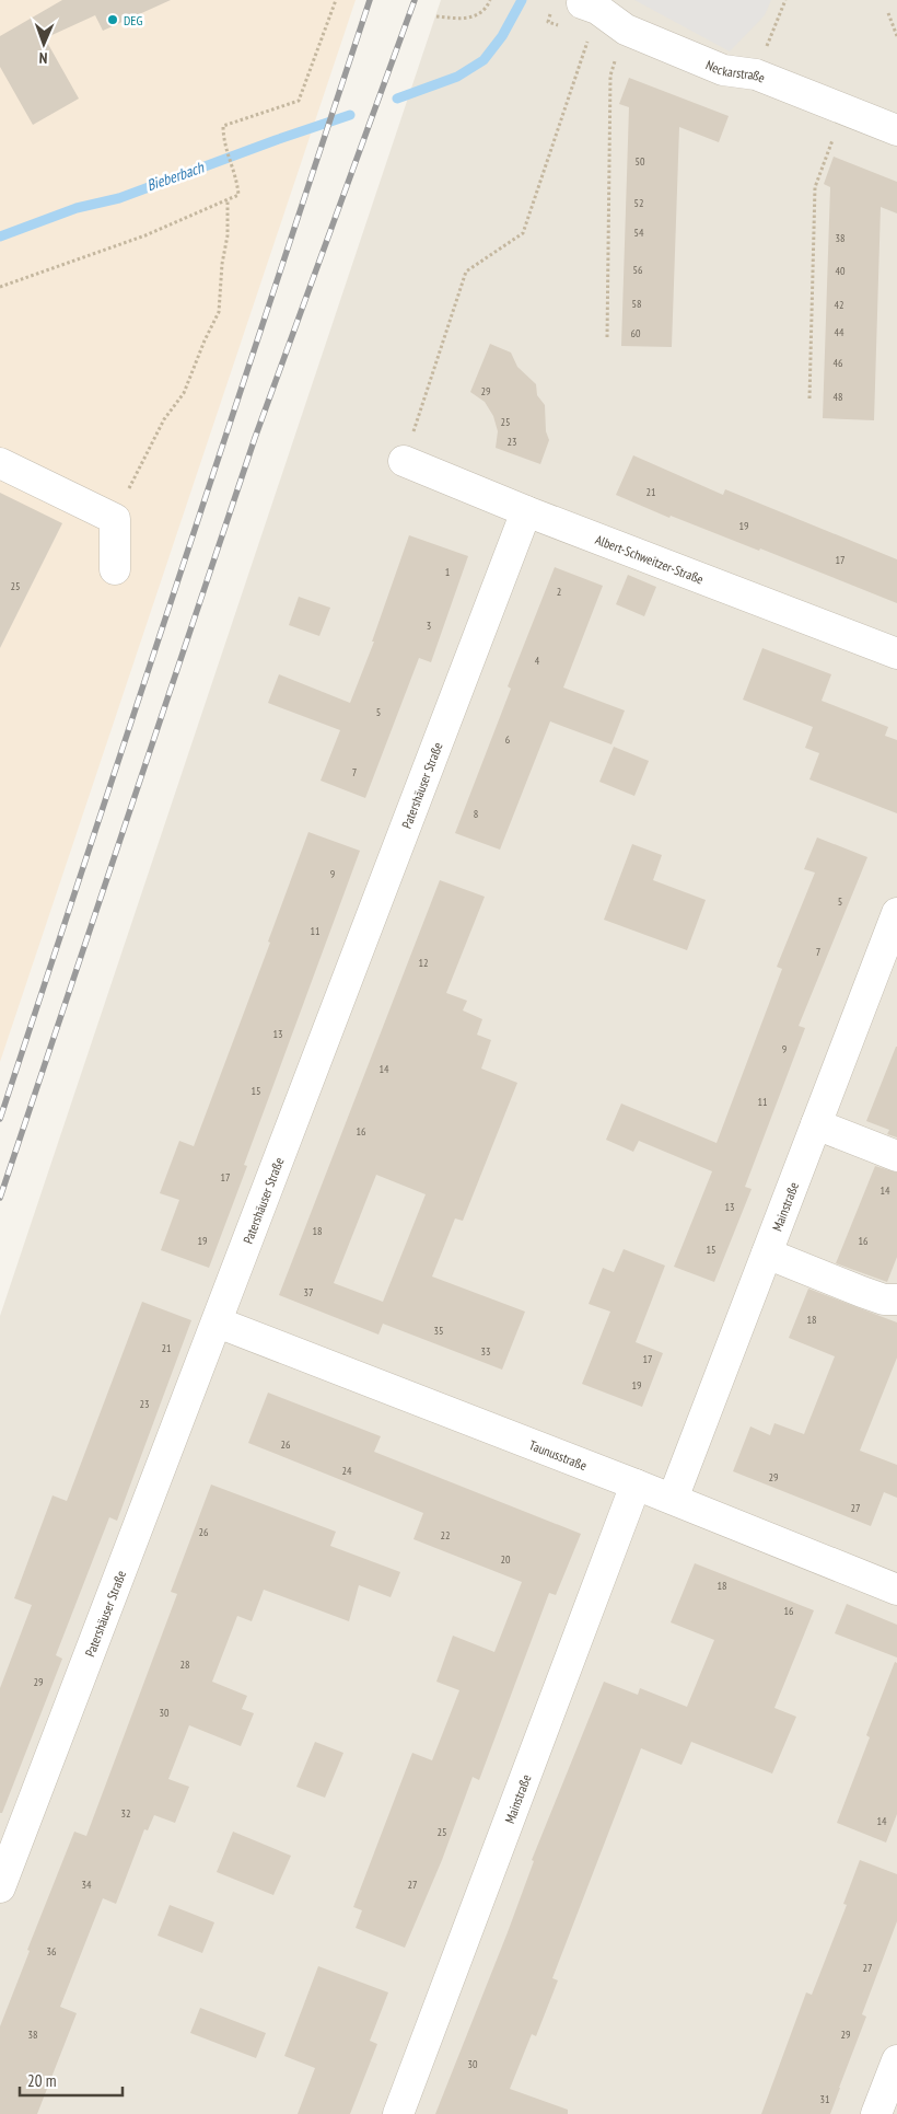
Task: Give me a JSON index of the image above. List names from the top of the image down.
{
  "streets": {
    "street": [
      "Neckarstraße",
      "Albert-Schweitzer-Straße",
      "Patershäuser Straße",
      "Mainstraße",
      "Taunusstraße"
    ]
  },
  "crossings": [
    ["Albert-Schweitzer-Straße", "Patershäuser Straße"],
    ["Patershäuser Straße", "Taunusstraße"],
    ["Mainstraße", "Taunusstraße"]
  ],
  "water": ["Bieberbach"],
  "places": ["DEG"],
  "house_numbers": [
    "50",
    "52",
    "54",
    "38",
    "56",
    "40",
    "58",
    "42",
    "44",
    "60",
    "46",
    "29",
    "48",
    "25",
    "23",
    "21",
    "19",
    "17",
    "1",
    "25",
    "2",
    "3",
    "4",
    "5",
    "6",
    "7",
    "8",
    "9",
    "5",
    "11",
    "7",
    "12",
    "13",
    "9",
    "14",
    "15",
    "11",
    "16",
    "17",
    "14",
    "13",
    "18",
    "19",
    "16",
    "15",
    "37",
    "18",
    "35",
    "21",
    "33",
    "17",
    "19",
    "23",
    "26",
    "24",
    "29",
    "27",
    "26",
    "22",
    "20",
    "18",
    "16",
    "28",
    "29",
    "30",
    "32",
    "14",
    "25",
    "34",
    "27",
    "36",
    "27",
    "38",
    "29",
    "30",
    "31"
  ],
  "scale_bar": "20 m",
  "north": "bottom"
}
